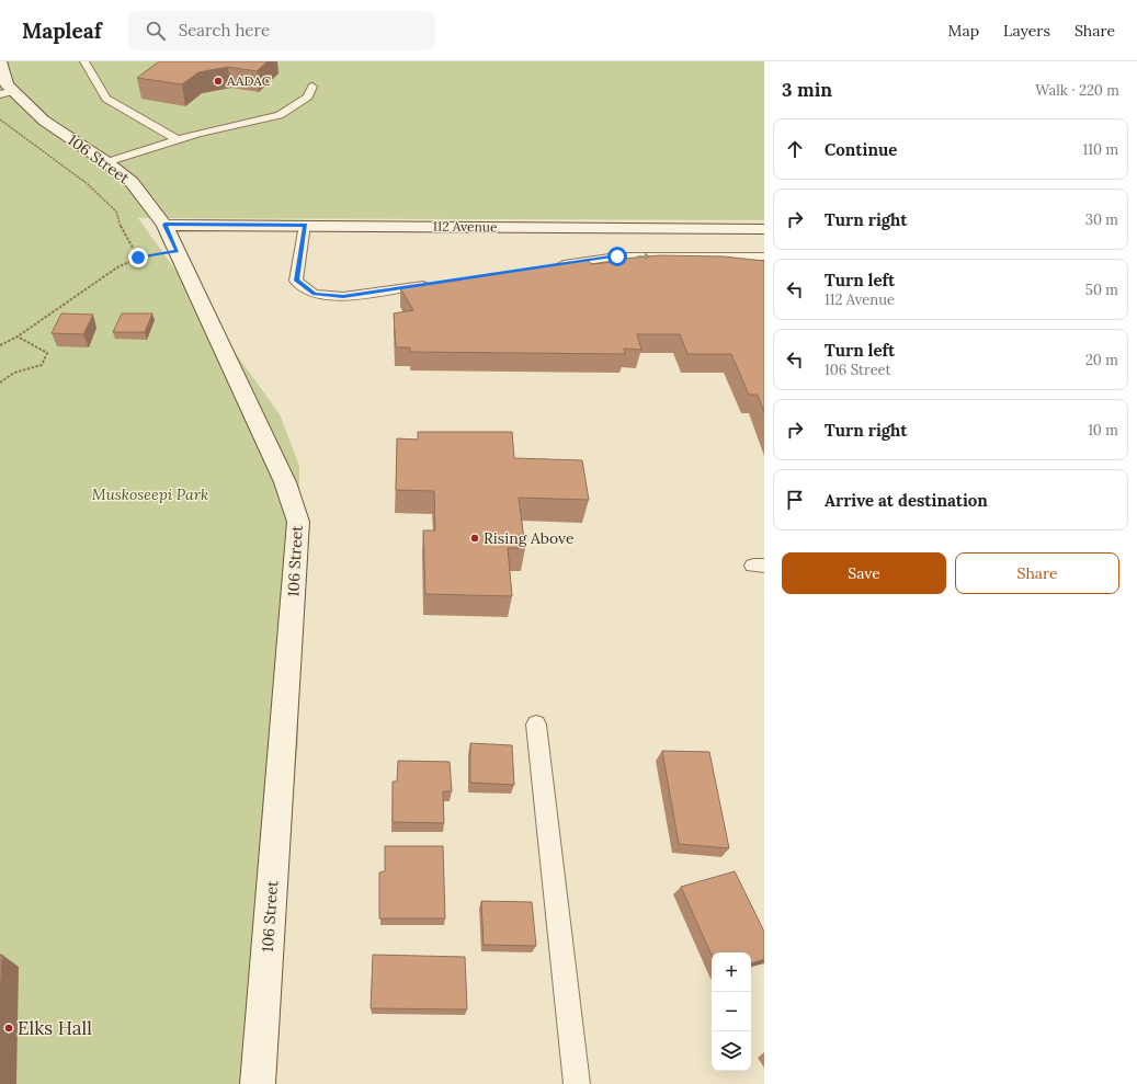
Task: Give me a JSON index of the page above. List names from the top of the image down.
{
  "streets": {
    "street": ["106 Street", "112 Avenue"]
  },
  "crossings": [
    ["106 Street", "112 Avenue"]
  ],
  "parks": ["Muskoseepi Park"],
  "places": ["AADAC", "Rising Above", "Elks Hall"],
  "page": {
    "header": "Mapleaf",
    "search": "Search here",
    "nav": ["Map", "Layers", "Share"],
    "heading": ["3 min", "Walk · 220 m"],
    "list": [
      ["Continue", "110 m"],
      ["Turn right", "30 m"],
      ["Turn left", "112 Avenue", "50 m"],
      ["Turn left", "106 Street", "20 m"],
      ["Turn right", "10 m"],
      "Arrive at destination"
    ],
    "buttons": ["Save", "Share"],
    "map_buttons": ["+", "−"]
  }
}
